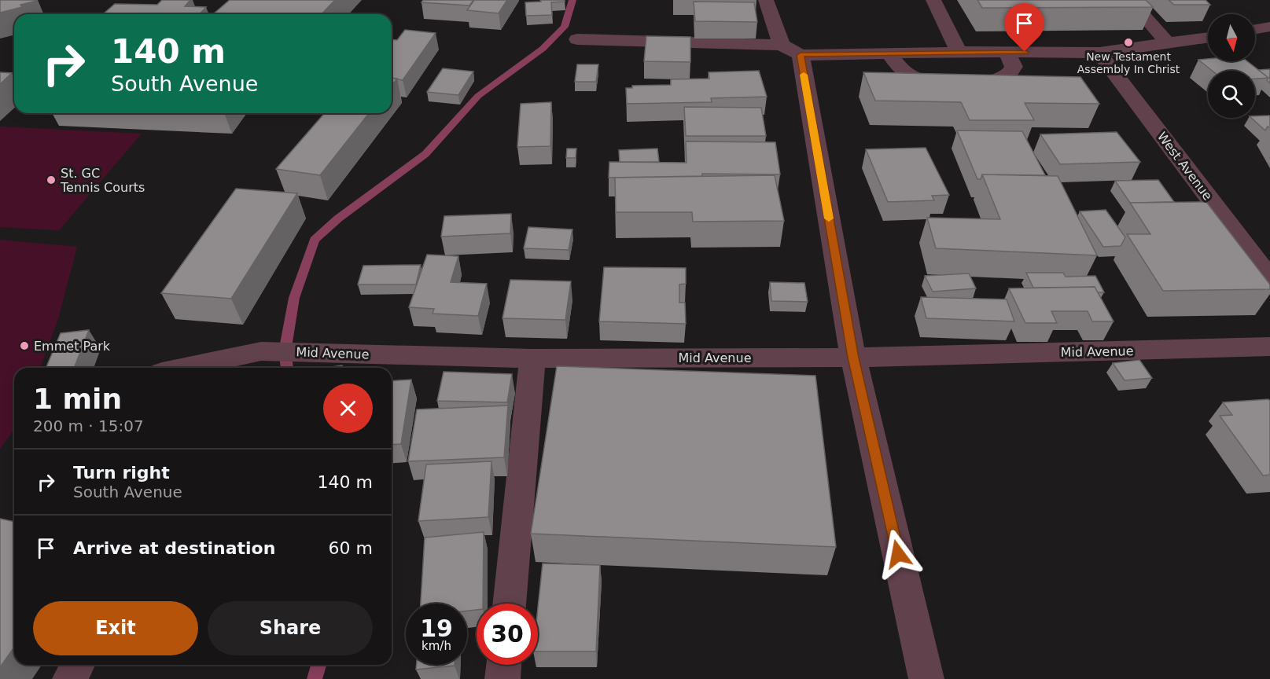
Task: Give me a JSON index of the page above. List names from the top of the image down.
{
  "streets": {
    "street": ["West Avenue", "Mid Avenue"]
  },
  "places": ["New Testament Assembly In Christ", "St. GC Tennis Courts", "Emmet Park"],
  "north": "bottom",
  "page": {
    "turn": ["140 m", "South Avenue"],
    "heading": ["1 min", "200 m · 15:07"],
    "list": [
      {
        "name": "Turn right",
        "note": "South Avenue",
        "value": "140 m"
      },
      {
        "name": "Arrive at destination",
        "value": "60 m"
      }
    ],
    "buttons": ["Exit", "Share"],
    "speed": "19 km/h",
    "limit": "30"
  }
}
